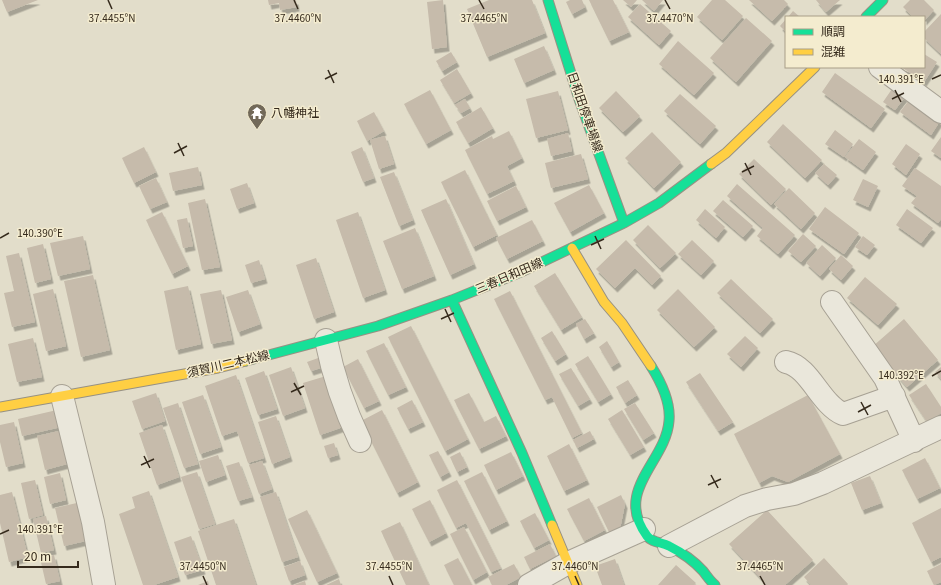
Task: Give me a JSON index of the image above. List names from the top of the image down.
{
  "streets": {
    "main road": ["日和田停車場線", "三春日和田線", "須賀川二本松線"]
  },
  "crossings": [
    ["日和田停車場線", "三春日和田線"],
    ["三春日和田線", "須賀川二本松線"]
  ],
  "places": {
    "temple": ["八幡神社"]
  },
  "legend": ["順調", "混雑"],
  "scale_bar": "20 m",
  "coordinates": [
    "37.4455°N",
    "37.4460°N",
    "37.4465°N",
    "37.4470°N",
    "140.391°E",
    "140.390°E",
    "140.392°E",
    "37.4450°N"
  ]
}
